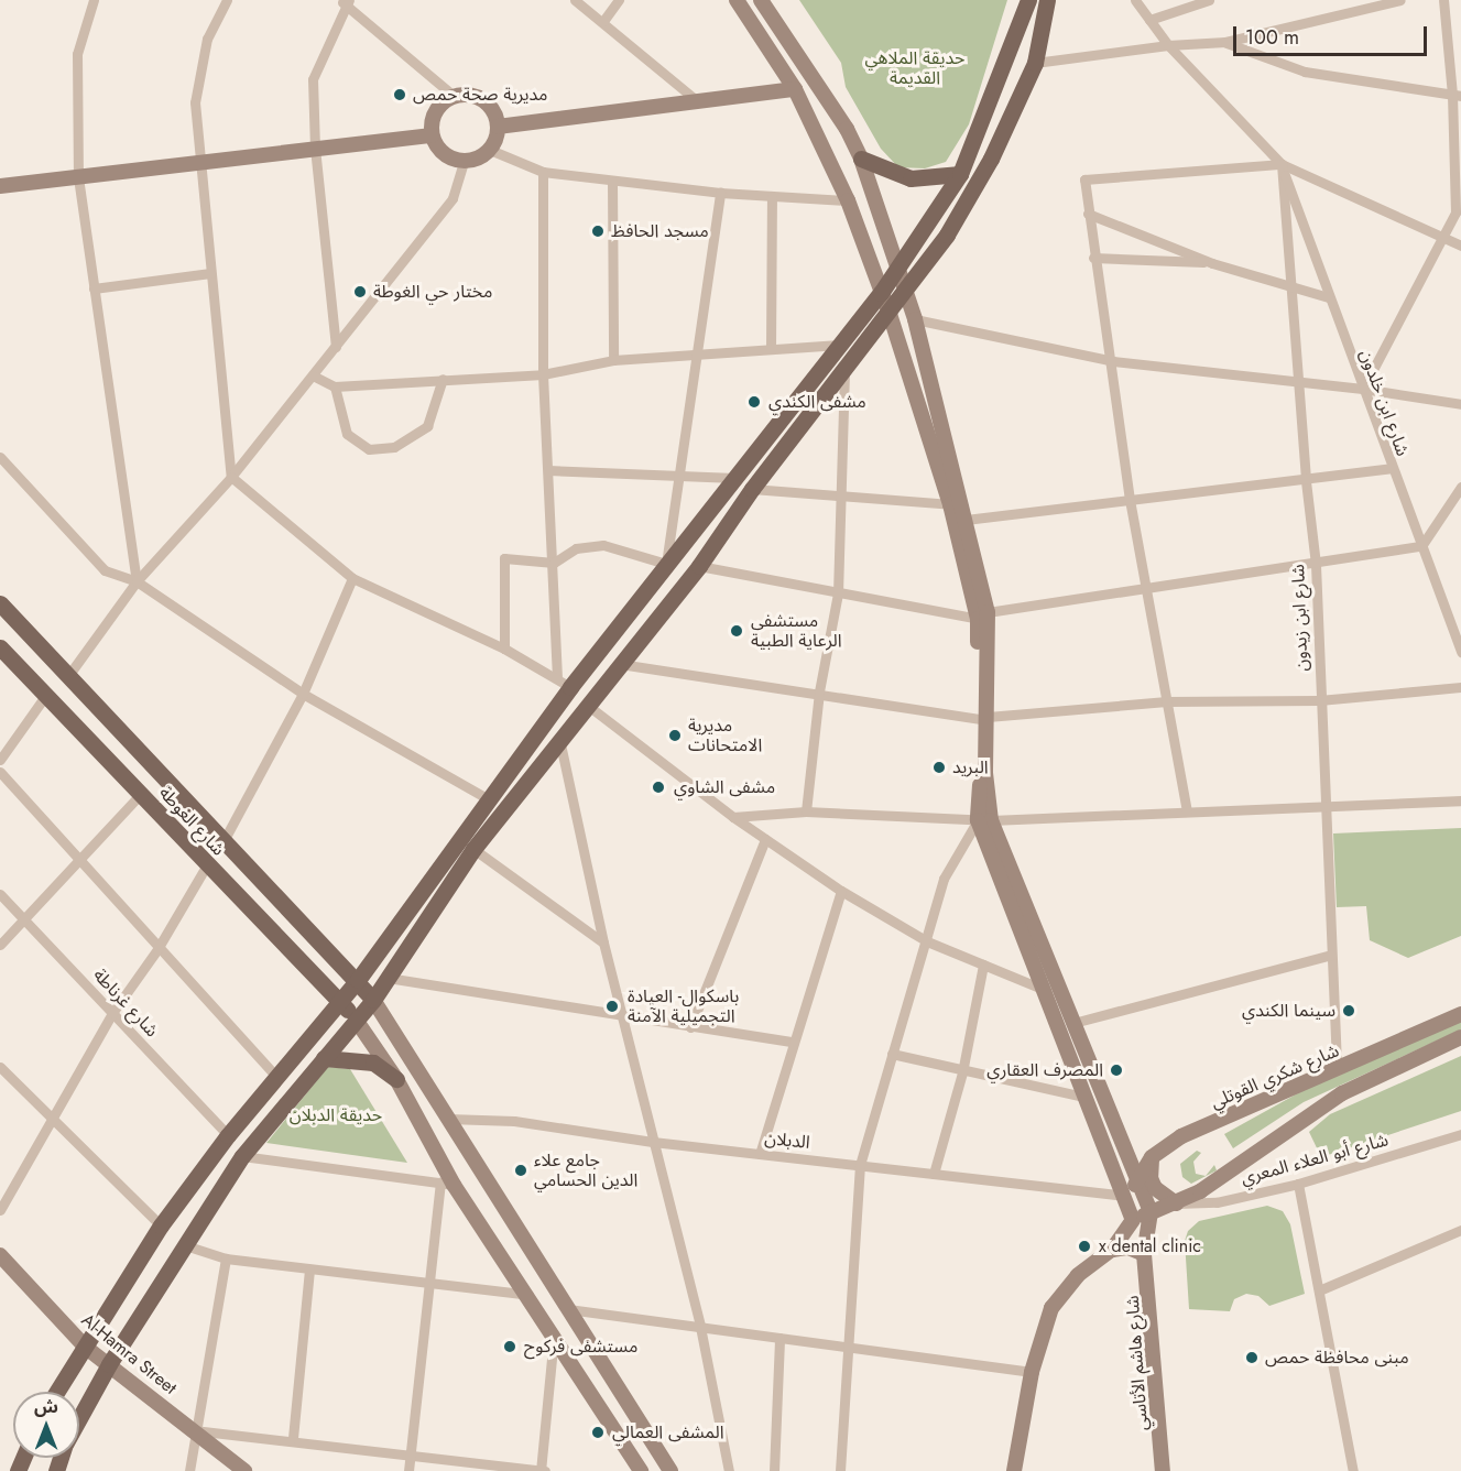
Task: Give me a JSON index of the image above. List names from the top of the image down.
{
  "streets": {
    "main road": [
      "شارع الغوطة",
      "شارع شكري القوتلي",
      "Al-Hamra Street",
      "شارع هاشم الأتاسي"
    ],
    "street": [
      "شارع ابن خلدون",
      "شارع ابن زيدون",
      "شارع غرناطة",
      "الدبلان",
      "شارع أبو العلاء المعري"
    ]
  },
  "crossings": [
    ["شارع ابن خلدون", "شارع ابن زيدون"],
    ["شارع ابن زيدون", "شارع شكري القوتلي"],
    ["شارع شكري القوتلي", "الدبلان"]
  ],
  "parks": ["حديقة الملاهي القديمة", "حديقة الدبلان"],
  "places": [
    "مديرية صحة حمص",
    "مسجد الحافظ",
    "مختار حي الغوطة",
    "مشفى الكندي",
    "مستشفى الرعاية الطبية",
    "مديرية الامتحانات",
    "البريد",
    "مشفى الشاوي",
    "باسكوال- العيادة التجميلية الآمنة",
    "سينما الكندي",
    "المصرف العقاري",
    "جامع علاء الدين الحسامي",
    "x dental clinic",
    "مستشفى فركوح",
    "مبنى محافظة حمص",
    "المشفى العمالي"
  ],
  "scale_bar": "100 m",
  "north": "top"
}
